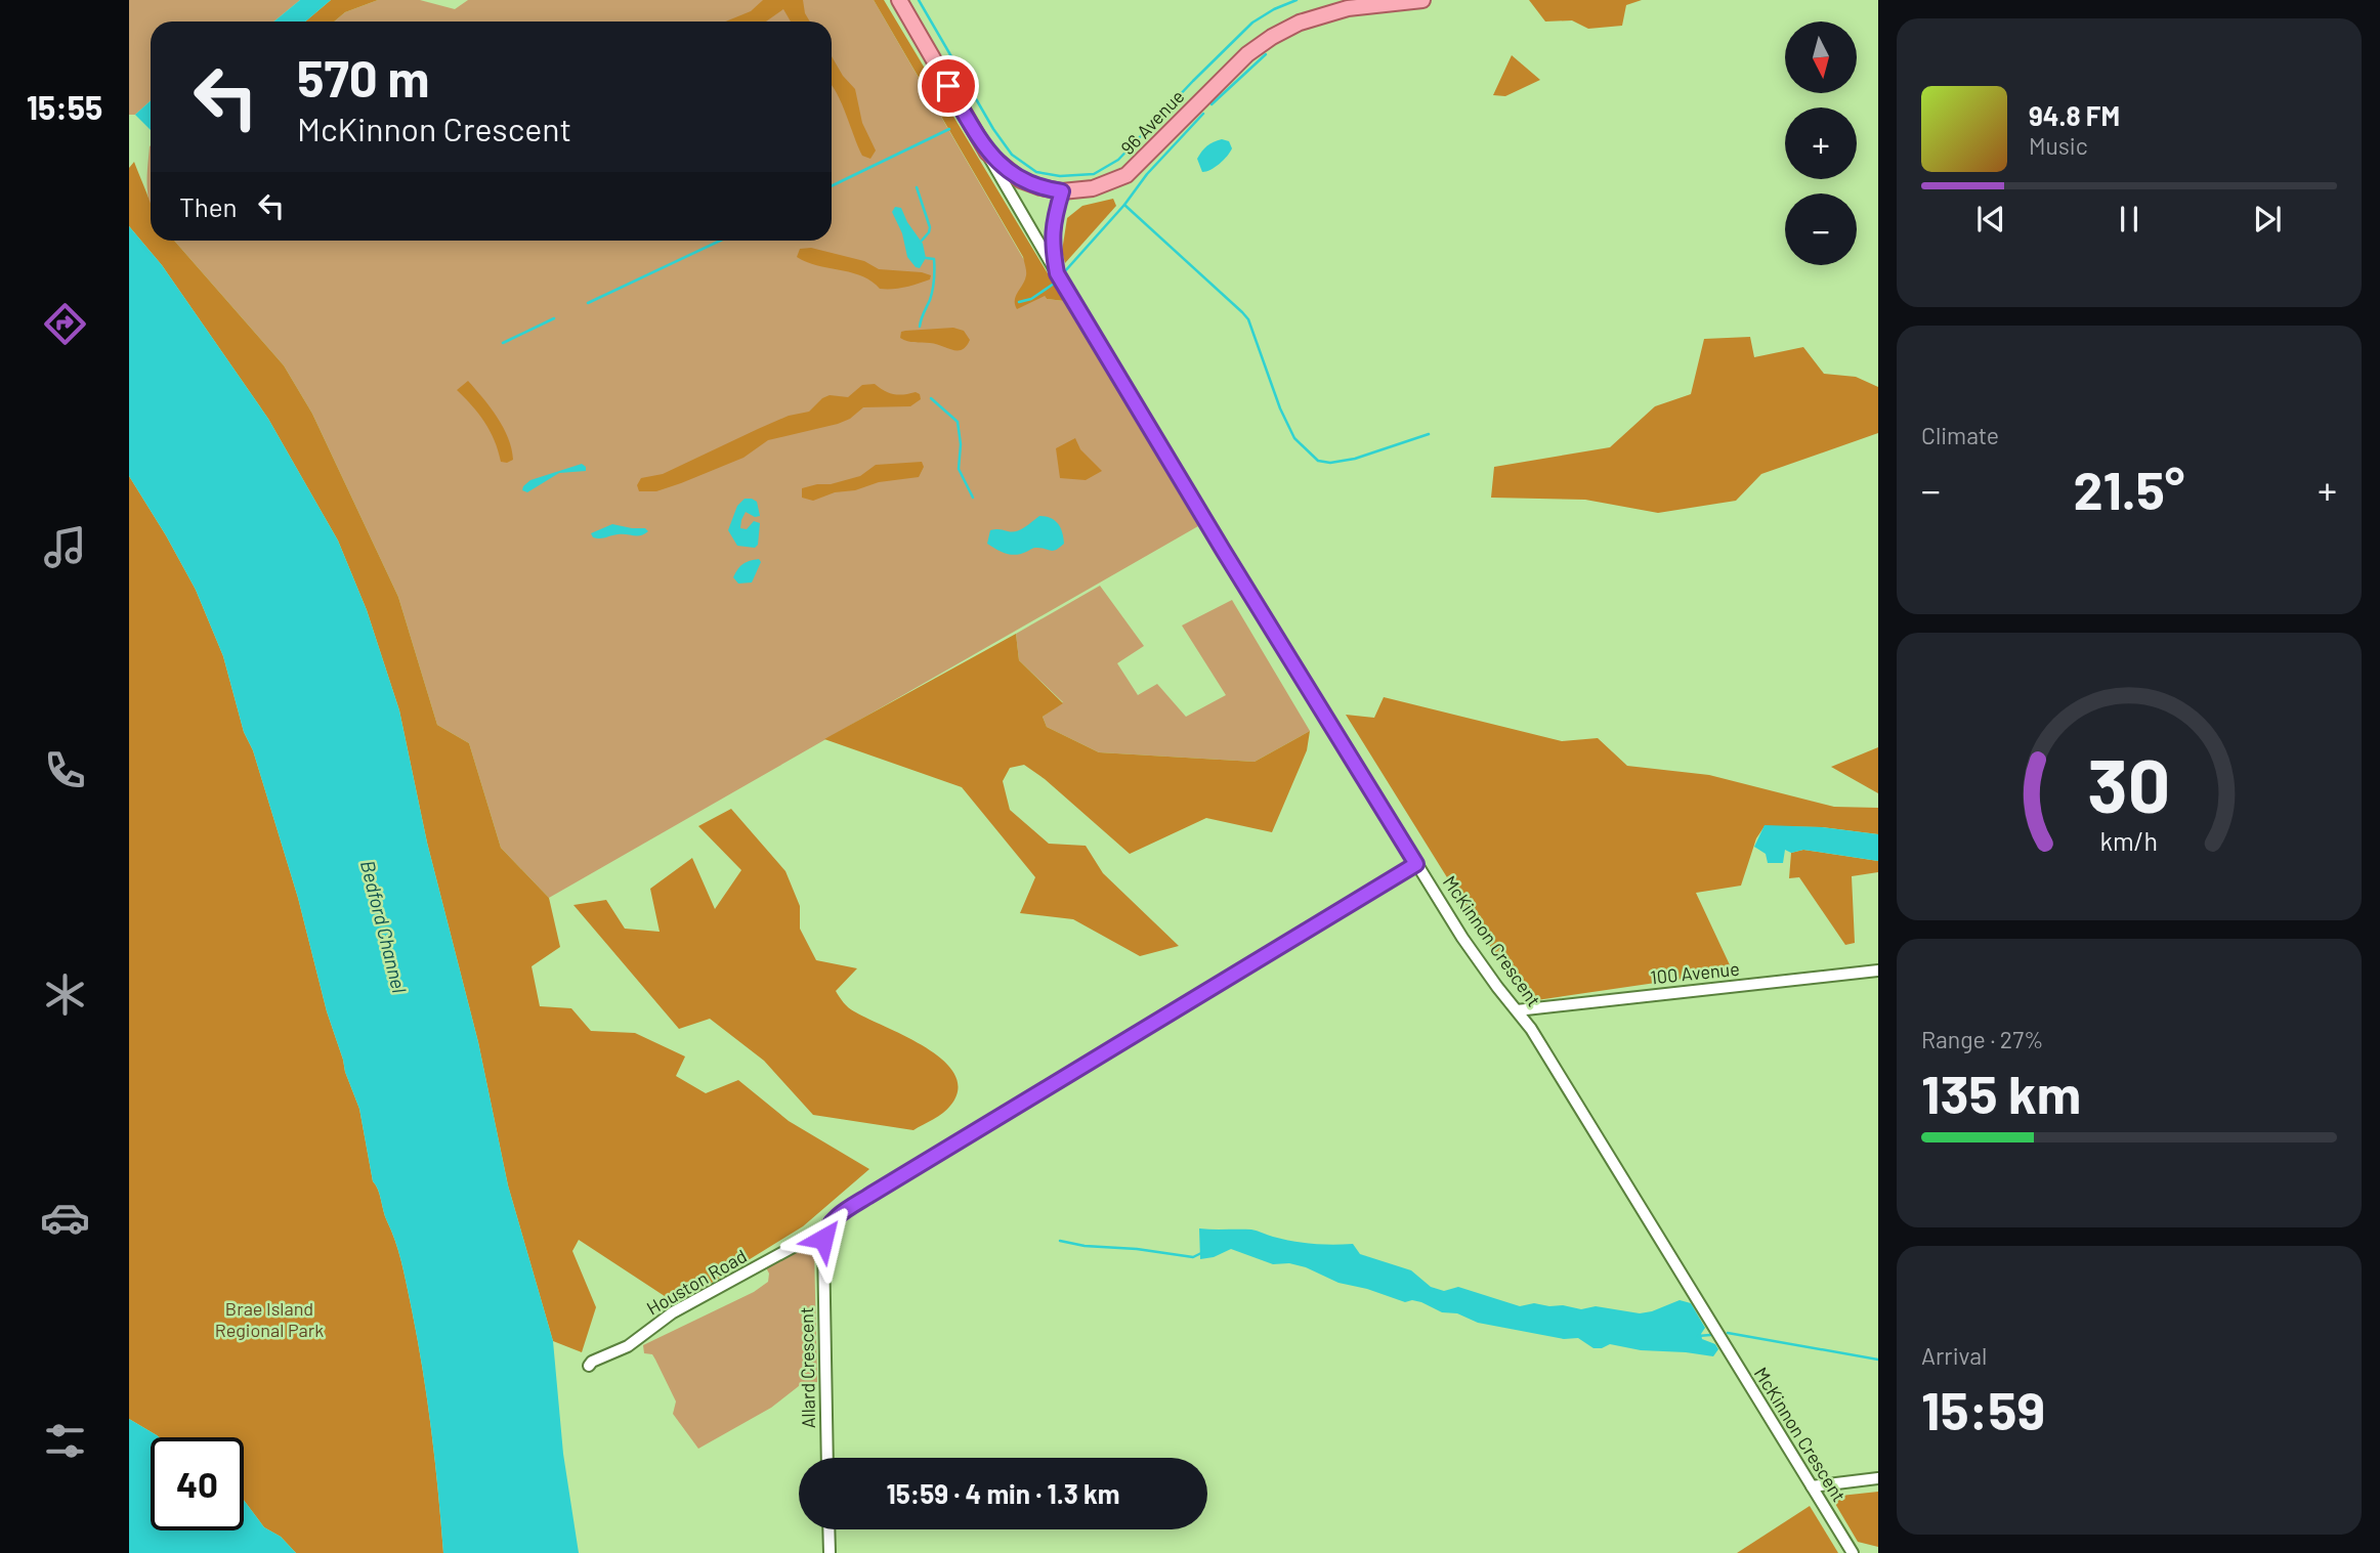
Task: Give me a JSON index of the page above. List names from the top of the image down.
{
  "streets": {
    "main road": ["96 Avenue"],
    "street": [
      "McKinnon Crescent",
      "100 Avenue",
      "Houston Road",
      "Allard Crescent"
    ]
  },
  "crossings": [
    ["96 Avenue", "McKinnon Crescent"],
    ["McKinnon Crescent", "100 Avenue"],
    ["Houston Road", "Allard Crescent"]
  ],
  "water": ["Bedford Channel"],
  "parks": ["Brae Island Regional Park"],
  "north": "bottom",
  "page": {
    "tabs": "15:55",
    "map_buttons": ["+", "−"],
    "turn": ["570 m", "McKinnon Crescent"],
    "song": ["94.8 FM", "Music"],
    "then": "Then",
    "tile": [
      "Climate",
      ["Range · 27%", "135 km"],
      ["Arrival", "15:59"]
    ],
    "heat": ["−", "21.5°", "+"],
    "limit": "40",
    "trip": "15:59 · 4 min · 1.3 km",
    "gauge": ["30", "km/h"]
  }
}
